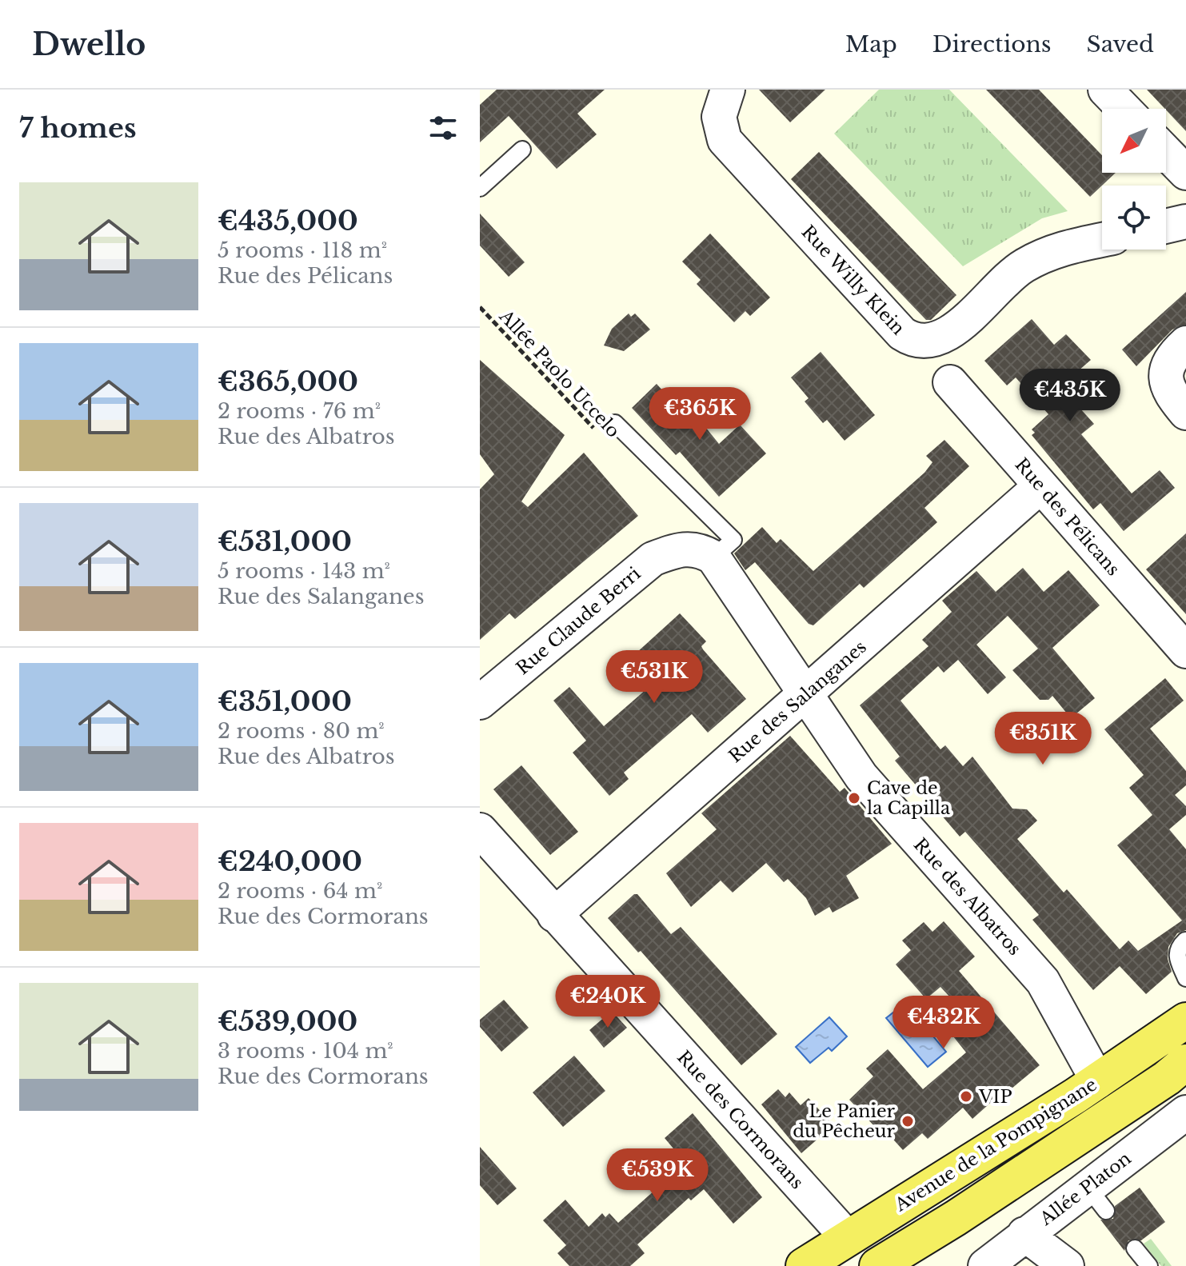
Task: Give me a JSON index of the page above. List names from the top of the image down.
{
  "streets": {
    "main road": ["Avenue de la Pompignane"],
    "street": [
      "Rue Willy Klein",
      "Rue des Pélicans",
      "Rue Claude Berri",
      "Rue des Salanganes",
      "Rue des Albatros",
      "Rue des Cormorans",
      "Allée Platon"
    ],
    "path": ["Allée Paolo Uccelo"]
  },
  "crossings": [
    ["Rue des Pélicans", "Rue des Salanganes"],
    ["Rue Claude Berri", "Rue des Albatros"],
    ["Rue des Salanganes", "Rue des Albatros"],
    ["Rue des Salanganes", "Rue des Cormorans"],
    ["Rue des Albatros", "Avenue de la Pompignane"],
    ["Rue des Cormorans", "Avenue de la Pompignane"]
  ],
  "places": ["Cave de la Capilla", "VIP", "Le Panier du Pêcheur"],
  "north": "bottom left",
  "page": {
    "header": "Dwello",
    "nav": ["Map", "Directions", "Saved"],
    "heading": "7 homes",
    "list": [
      {
        "name": "€435,000",
        "note": "5 rooms · 118 m² · Rue des Pélicans"
      },
      {
        "name": "€365,000",
        "note": "2 rooms · 76 m² · Rue des Albatros"
      },
      {
        "name": "€531,000",
        "note": "5 rooms · 143 m² · Rue des Salanganes"
      },
      {
        "name": "€351,000",
        "note": "2 rooms · 80 m² · Rue des Albatros"
      },
      {
        "name": "€240,000",
        "note": "2 rooms · 64 m² · Rue des Cormorans"
      },
      {
        "name": "€539,000",
        "note": "3 rooms · 104 m² · Rue des Cormorans"
      }
    ],
    "price": [
      "€435K",
      "€365K",
      "€531K",
      "€351K",
      "€240K",
      "€432K",
      "€539K"
    ]
  }
}
